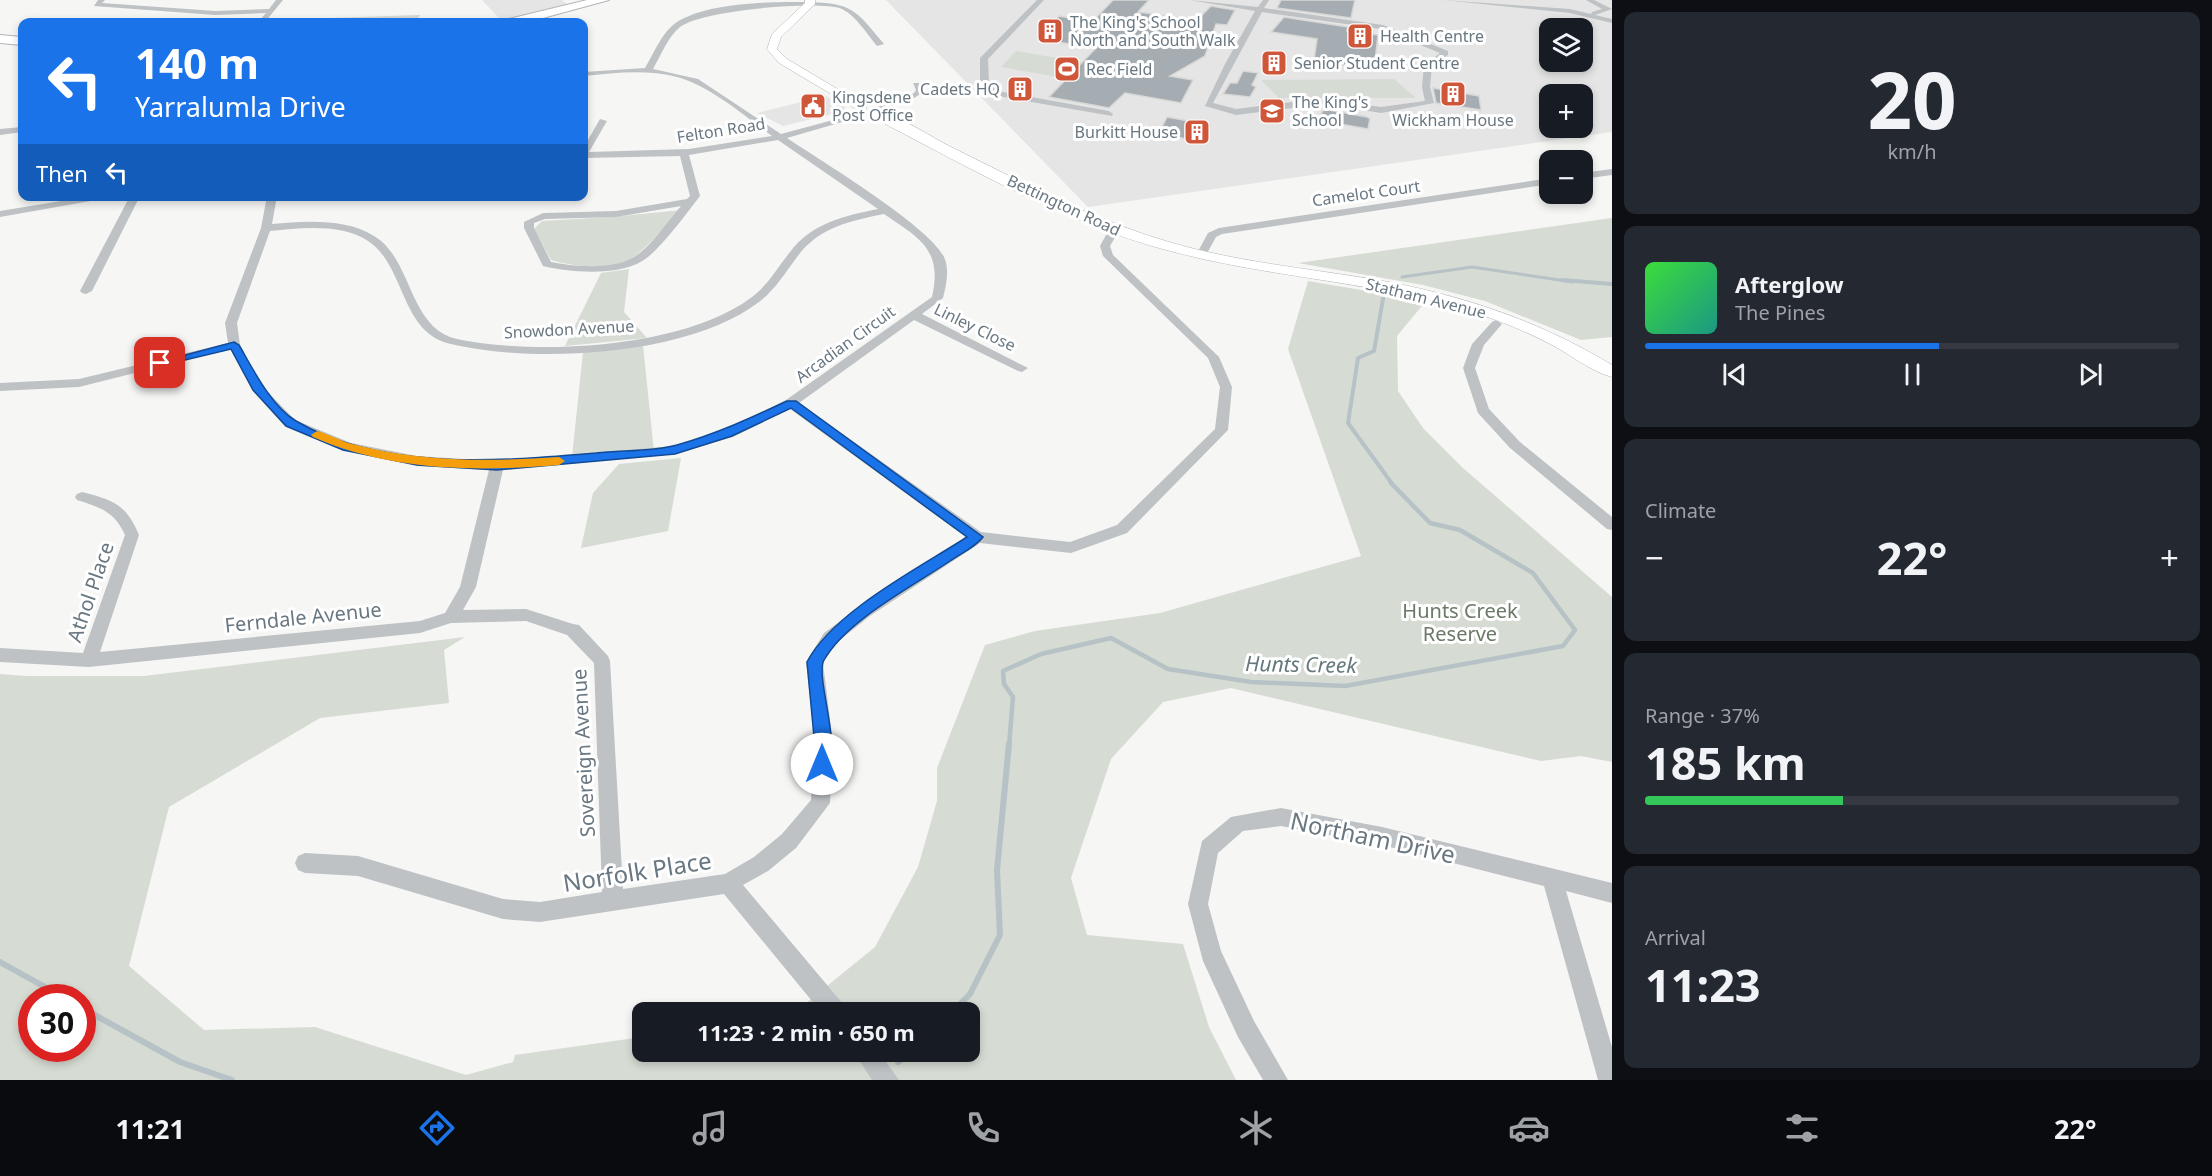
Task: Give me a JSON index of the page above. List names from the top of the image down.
{
  "streets": {
    "main road": ["Bettington Road", "Statham Avenue"],
    "street": [
      "Felton Road",
      "Camelot Court",
      "Linley Close",
      "Snowdon Avenue",
      "Arcadian Circuit",
      "Athol Place",
      "Ferndale Avenue",
      "Sovereign Avenue",
      "Northam Drive",
      "Norfolk Place"
    ]
  },
  "crossings": [
    ["Felton Road", "Arcadian Circuit"],
    ["Camelot Court", "Bettington Road"],
    ["Bettington Road", "Statham Avenue"],
    ["Linley Close", "Arcadian Circuit"],
    ["Snowdon Avenue", "Arcadian Circuit"],
    ["Athol Place", "Ferndale Avenue"],
    ["Ferndale Avenue", "Sovereign Avenue"],
    ["Sovereign Avenue", "Norfolk Place"]
  ],
  "water": ["Hunts Creek"],
  "parks": ["Hunts Creek Reserve"],
  "places": {
    "building": [
      "The King's School North and South Walk",
      "Health Centre",
      "Senior Student Centre",
      "Cadets HQ",
      "Wickham House",
      "Burkitt House"
    ],
    "sports": ["Rec Field"],
    "public building": ["Kingsdene Post Office"],
    "school or university": ["The King's School"]
  },
  "page": {
    "tile": [
      ["20", "km/h"],
      "Climate",
      ["Range · 37%", "185 km"],
      ["Arrival", "11:23"]
    ],
    "map_buttons": ["+", "−"],
    "turn": ["140 m", "Yarralumla Drive"],
    "then": "Then",
    "song": ["Afterglow", "The Pines"],
    "heat": ["−", "22°", "+"],
    "limit": "30",
    "trip": "11:23 · 2 min · 650 m",
    "tabs": ["11:21", "22°"]
  }
}
